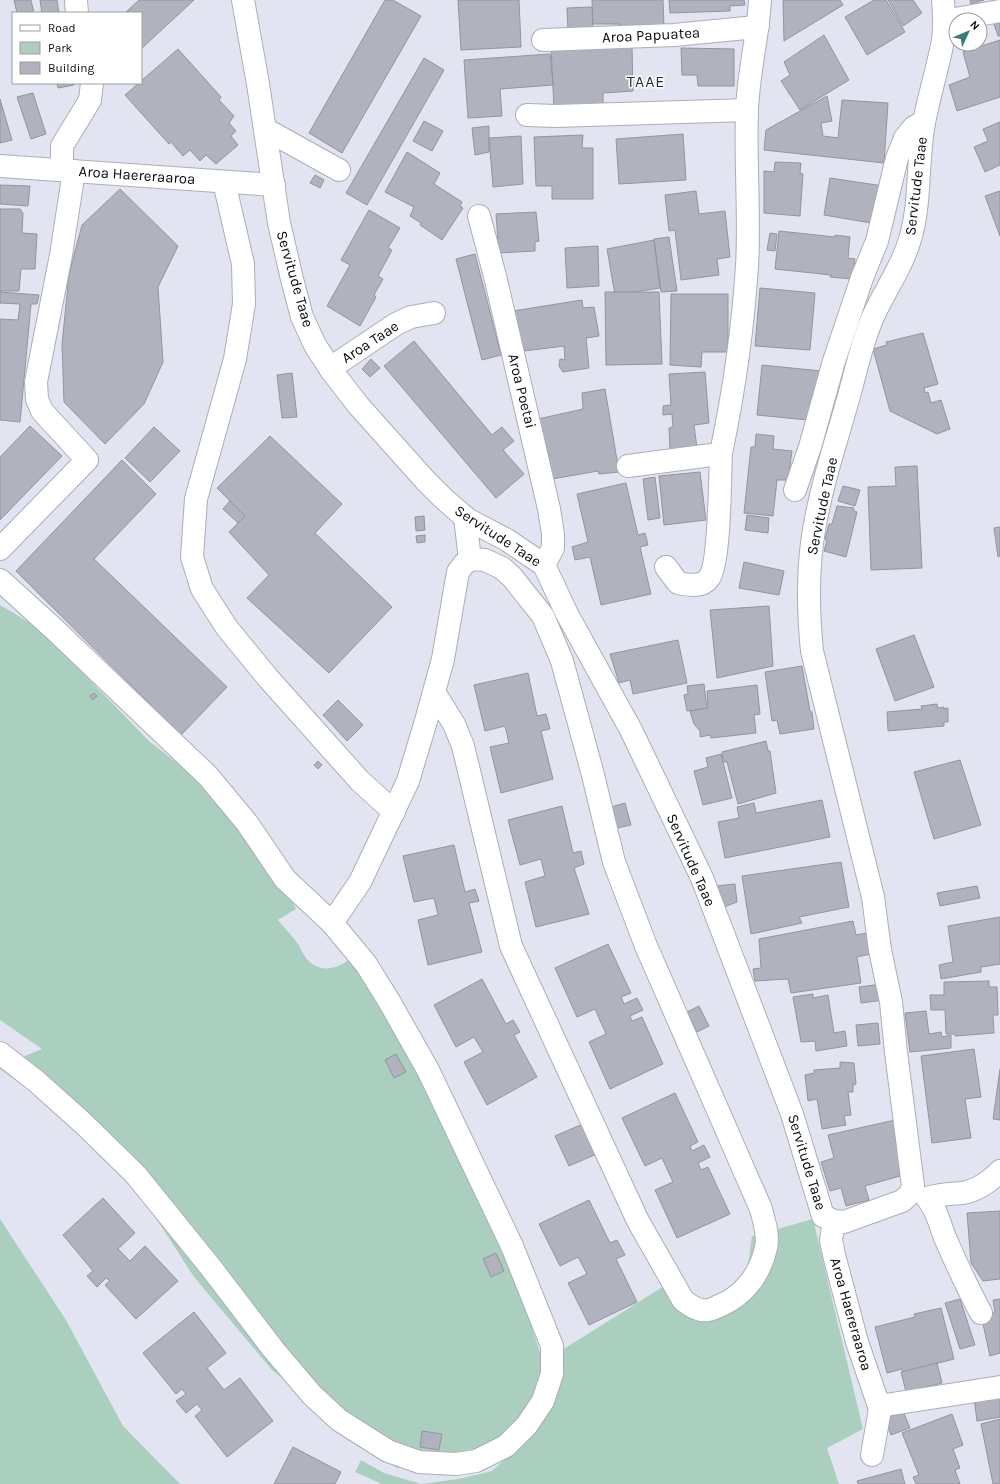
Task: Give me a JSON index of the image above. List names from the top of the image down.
{
  "streets": {
    "street": [
      "Aroa Papuatea",
      "Aroa Haereraaroa",
      "Servitude Taae",
      "Aroa Taae",
      "Aroa Poetai"
    ]
  },
  "crossings": [
    ["Aroa Haereraaroa", "Servitude Taae"],
    ["Servitude Taae", "Aroa Taae"],
    ["Servitude Taae", "Aroa Poetai"]
  ],
  "districts": ["TAAE"],
  "legend": ["Road", "Park", "Building"],
  "north": "top right"
}
